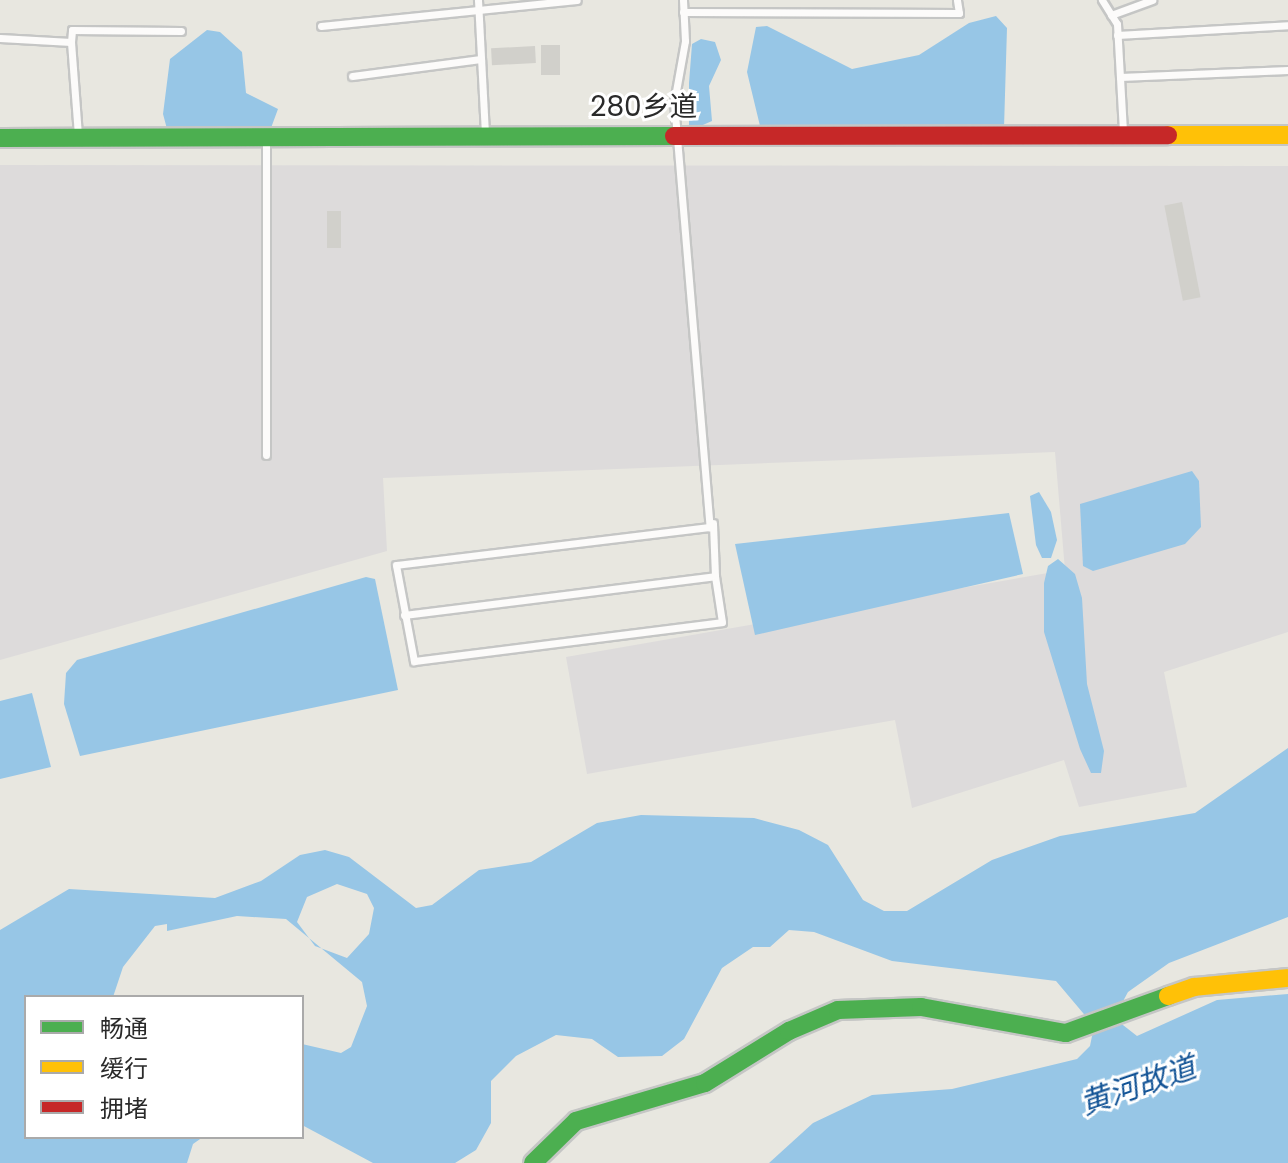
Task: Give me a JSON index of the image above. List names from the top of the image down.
{
  "streets": {
    "street": ["280乡道"]
  },
  "water": ["黄河故道"],
  "legend": ["畅通", "缓行", "拥堵"]
}
